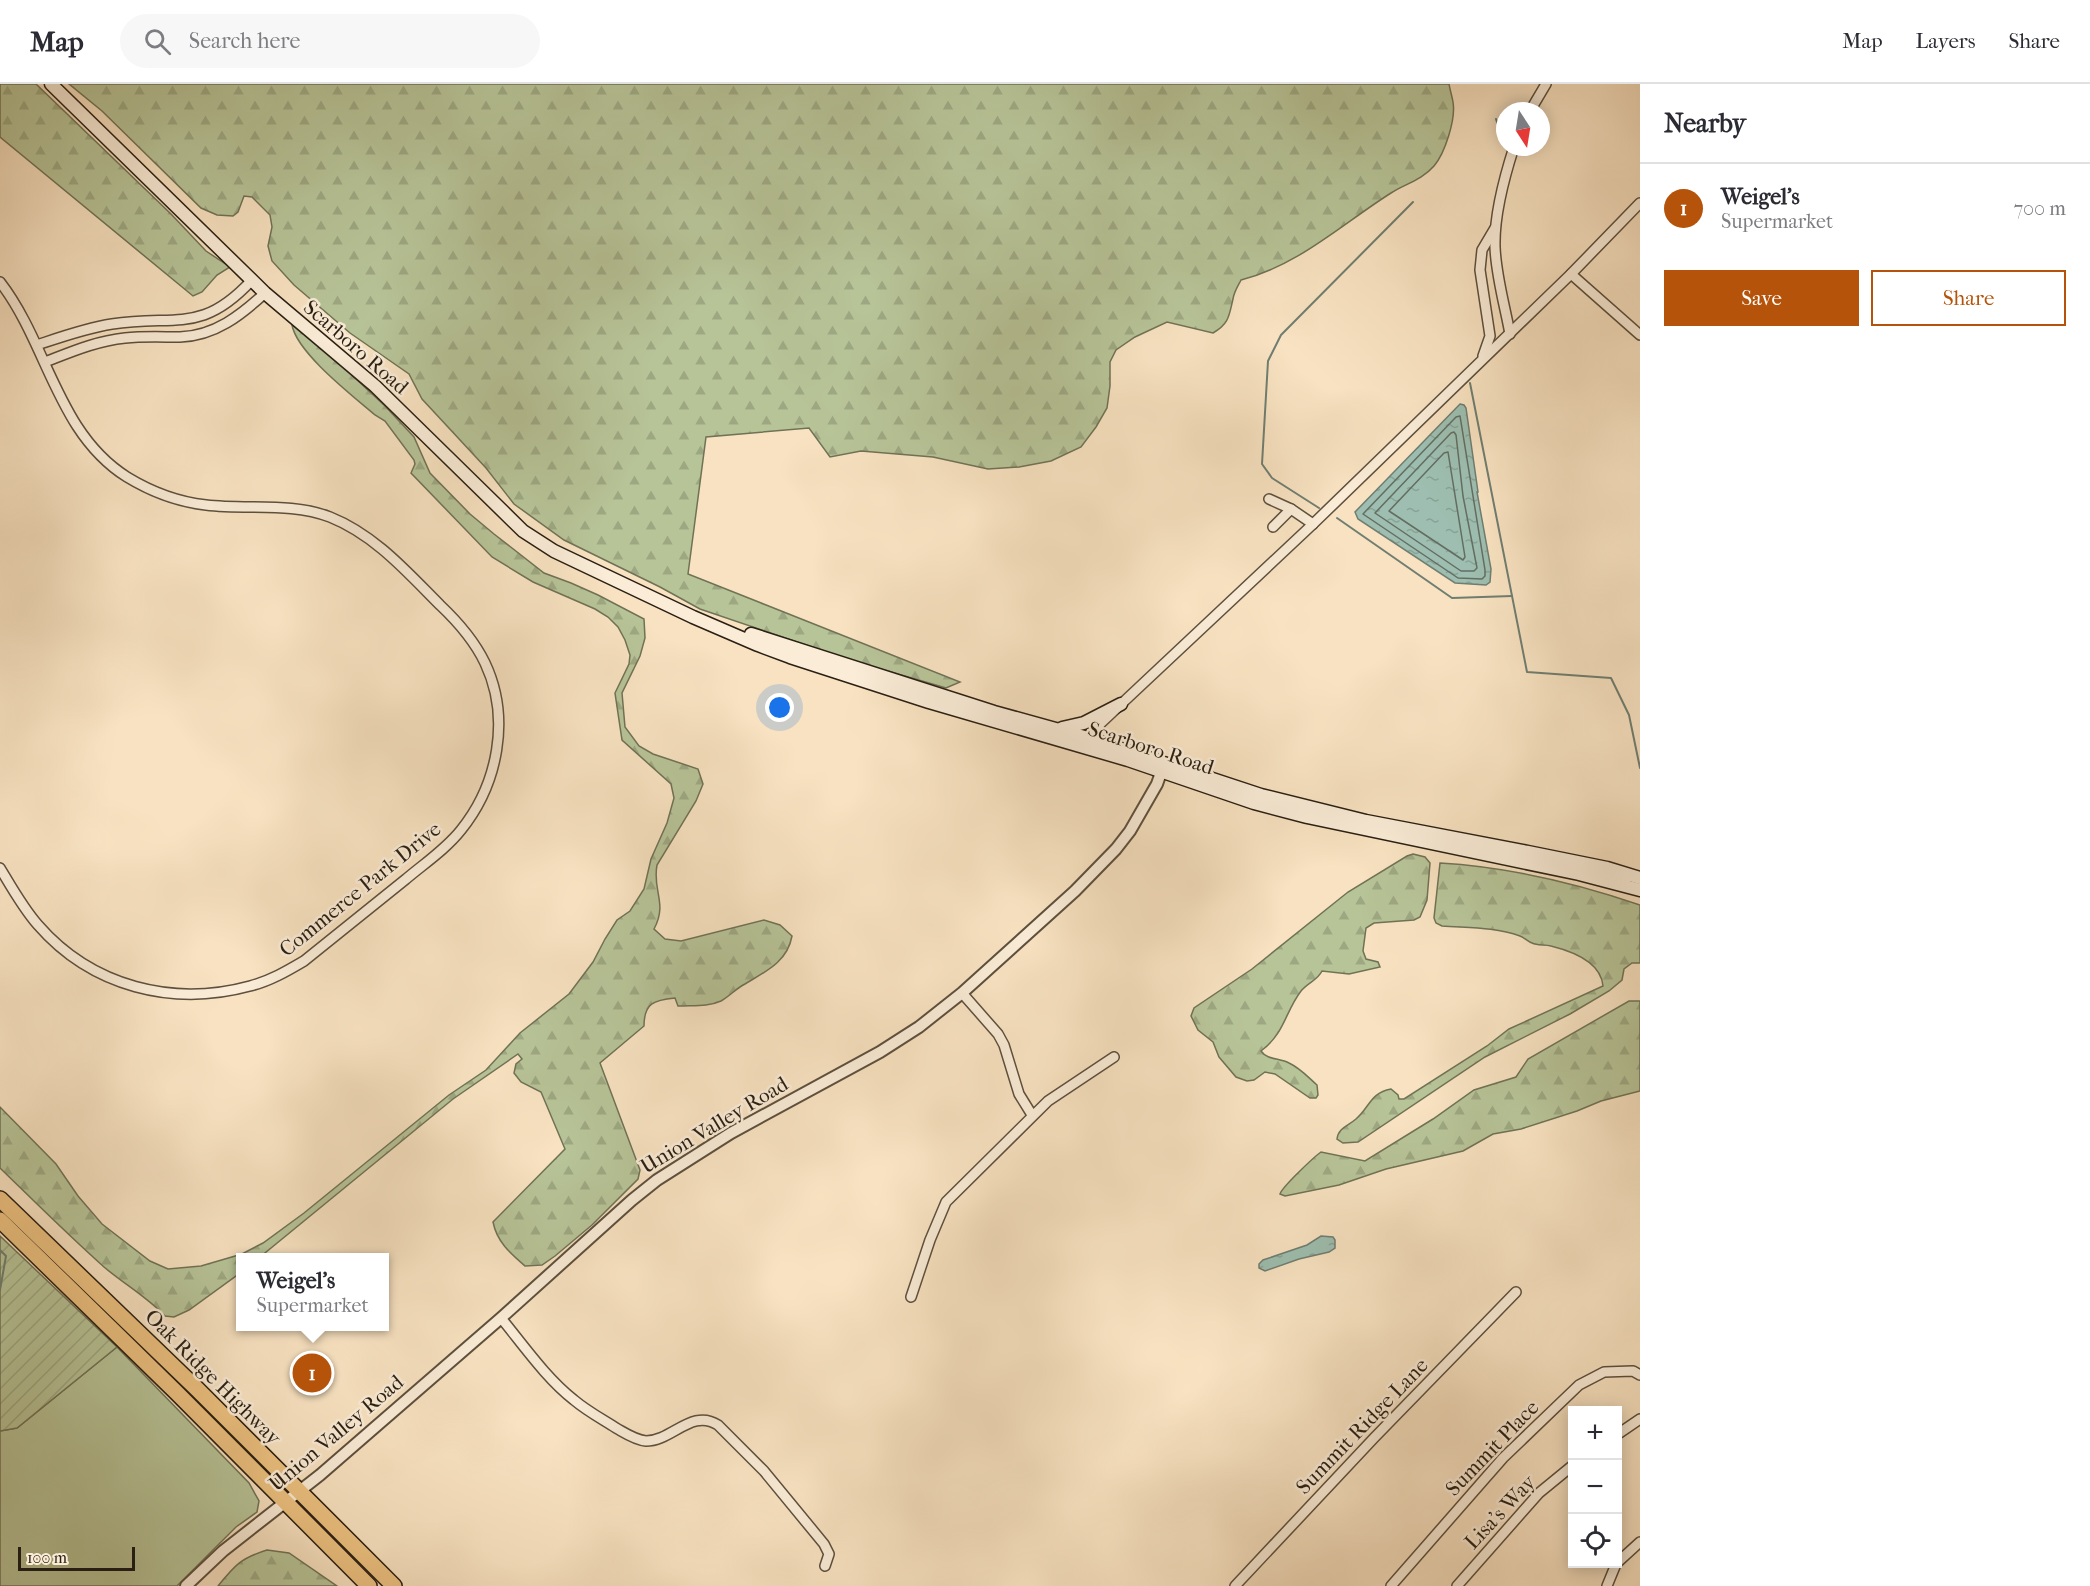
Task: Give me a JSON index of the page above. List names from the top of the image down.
{
  "streets": {
    "highway": ["Oak Ridge Highway"],
    "main road": ["Scarboro Road"],
    "street": [
      "Commerce Park Drive",
      "Union Valley Road",
      "Summit Ridge Lane",
      "Summit Place",
      "Lisa's Way"
    ]
  },
  "crossings": [
    ["Scarboro Road", "Union Valley Road"],
    ["Union Valley Road", "Oak Ridge Highway"]
  ],
  "scale_bar": "100 m",
  "north": "bottom",
  "page": {
    "header": "Map",
    "search": "Search here",
    "nav": ["Map", "Layers", "Share"],
    "heading": "Nearby",
    "list": [
      {
        "mark": "1",
        "name": "Weigel's",
        "note": "Supermarket",
        "value": "700 m"
      }
    ],
    "buttons": ["Save", "Share"],
    "popup": ["Weigel's", "Supermarket"],
    "pins": "1",
    "map_buttons": ["+", "−"],
    "scale": "100 m"
  }
}
